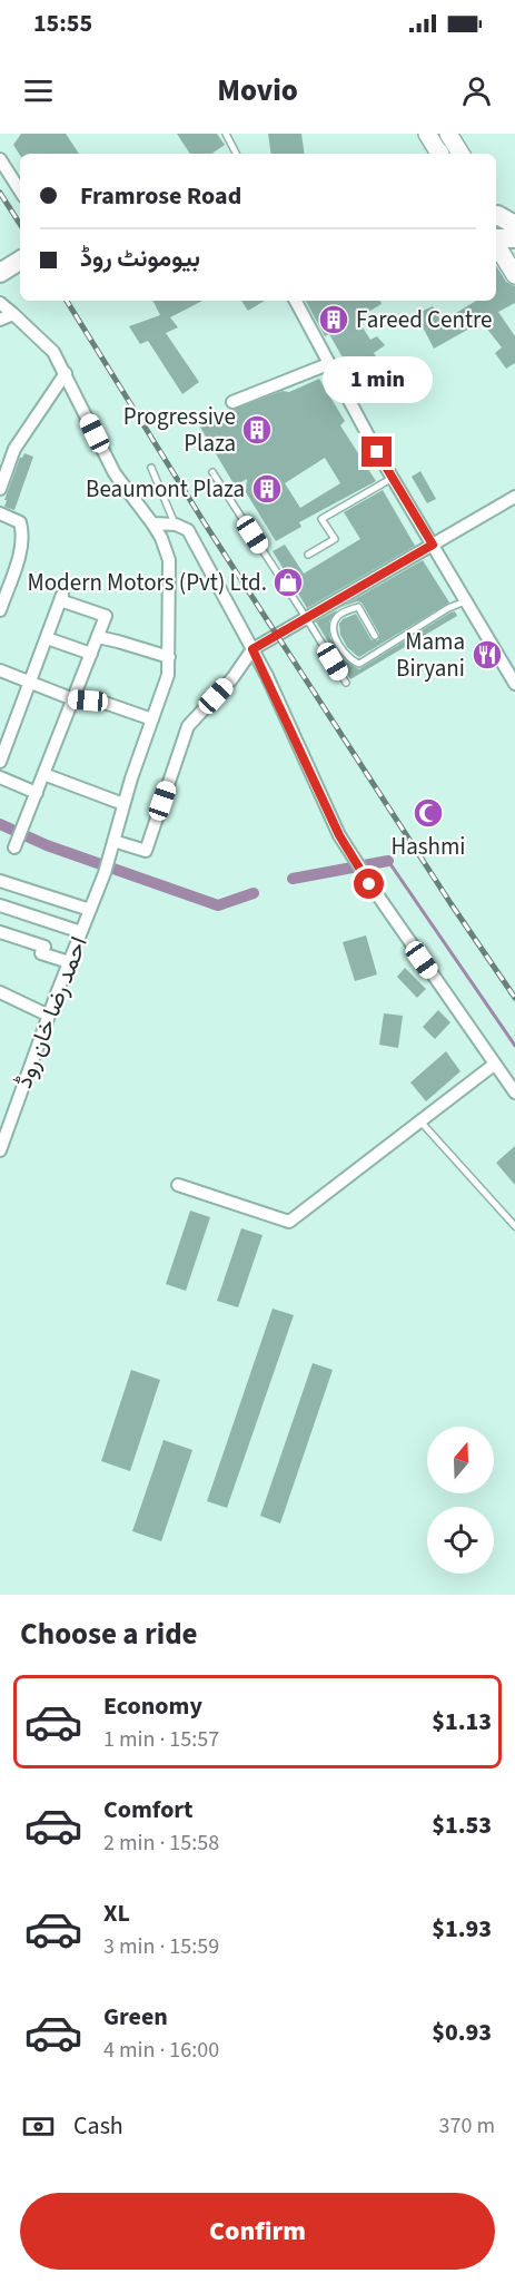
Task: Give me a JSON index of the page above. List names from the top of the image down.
{
  "streets": {
    "street": ["احمد رضا خان روڈ"]
  },
  "places": {
    "building": ["Fareed Centre", "Progressive Plaza", "Beaumont Plaza"],
    "shop": ["Modern Motors (Pvt) Ltd."],
    "restaurant": ["Mama Biryani"],
    "mosque": ["Hashmi"]
  },
  "north": "top",
  "page": {
    "status": "15:55",
    "header": "Movio",
    "banner": ["Framrose Road", "بیومونٹ روڈ"],
    "bubble": "1 min",
    "heading": "Choose a ride",
    "list": [
      {
        "name": "Economy",
        "note": "1 min · 15:57",
        "value": "$1.13"
      },
      {
        "name": "Comfort",
        "note": "2 min · 15:58",
        "value": "$1.53"
      },
      {
        "name": "XL",
        "note": "3 min · 15:59",
        "value": "$1.93"
      },
      {
        "name": "Green",
        "note": "4 min · 16:00",
        "value": "$0.93"
      }
    ],
    "pay": ["Cash", "370 m"],
    "buttons": "Confirm"
  }
}
